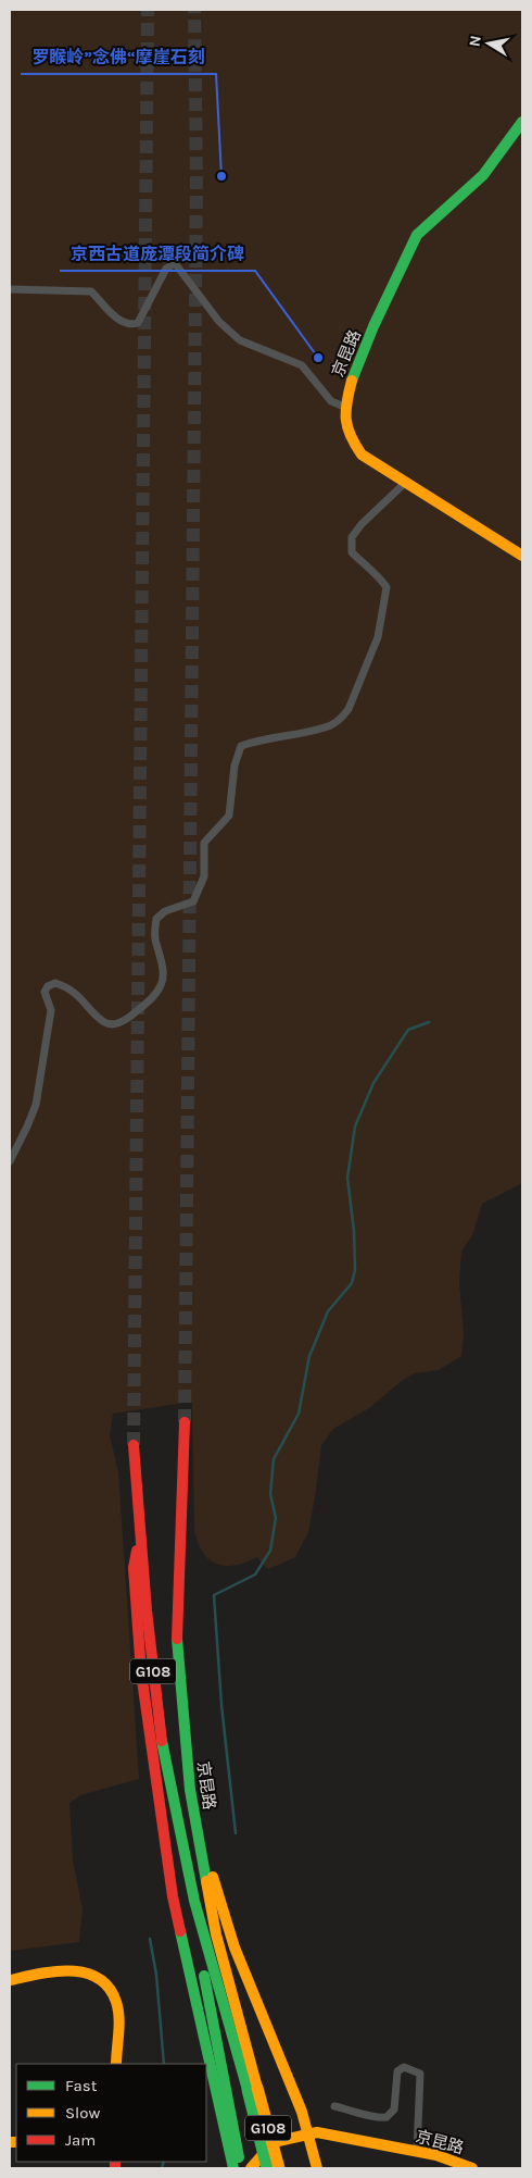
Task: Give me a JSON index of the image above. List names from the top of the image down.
{
  "streets": {
    "main road": ["京昆路", "G108"]
  },
  "places": ["罗睺岭”念佛“摩崖石刻", "京西古道庞潭段简介碑"],
  "legend": ["Fast", "Slow", "Jam"],
  "north": "left"
}
